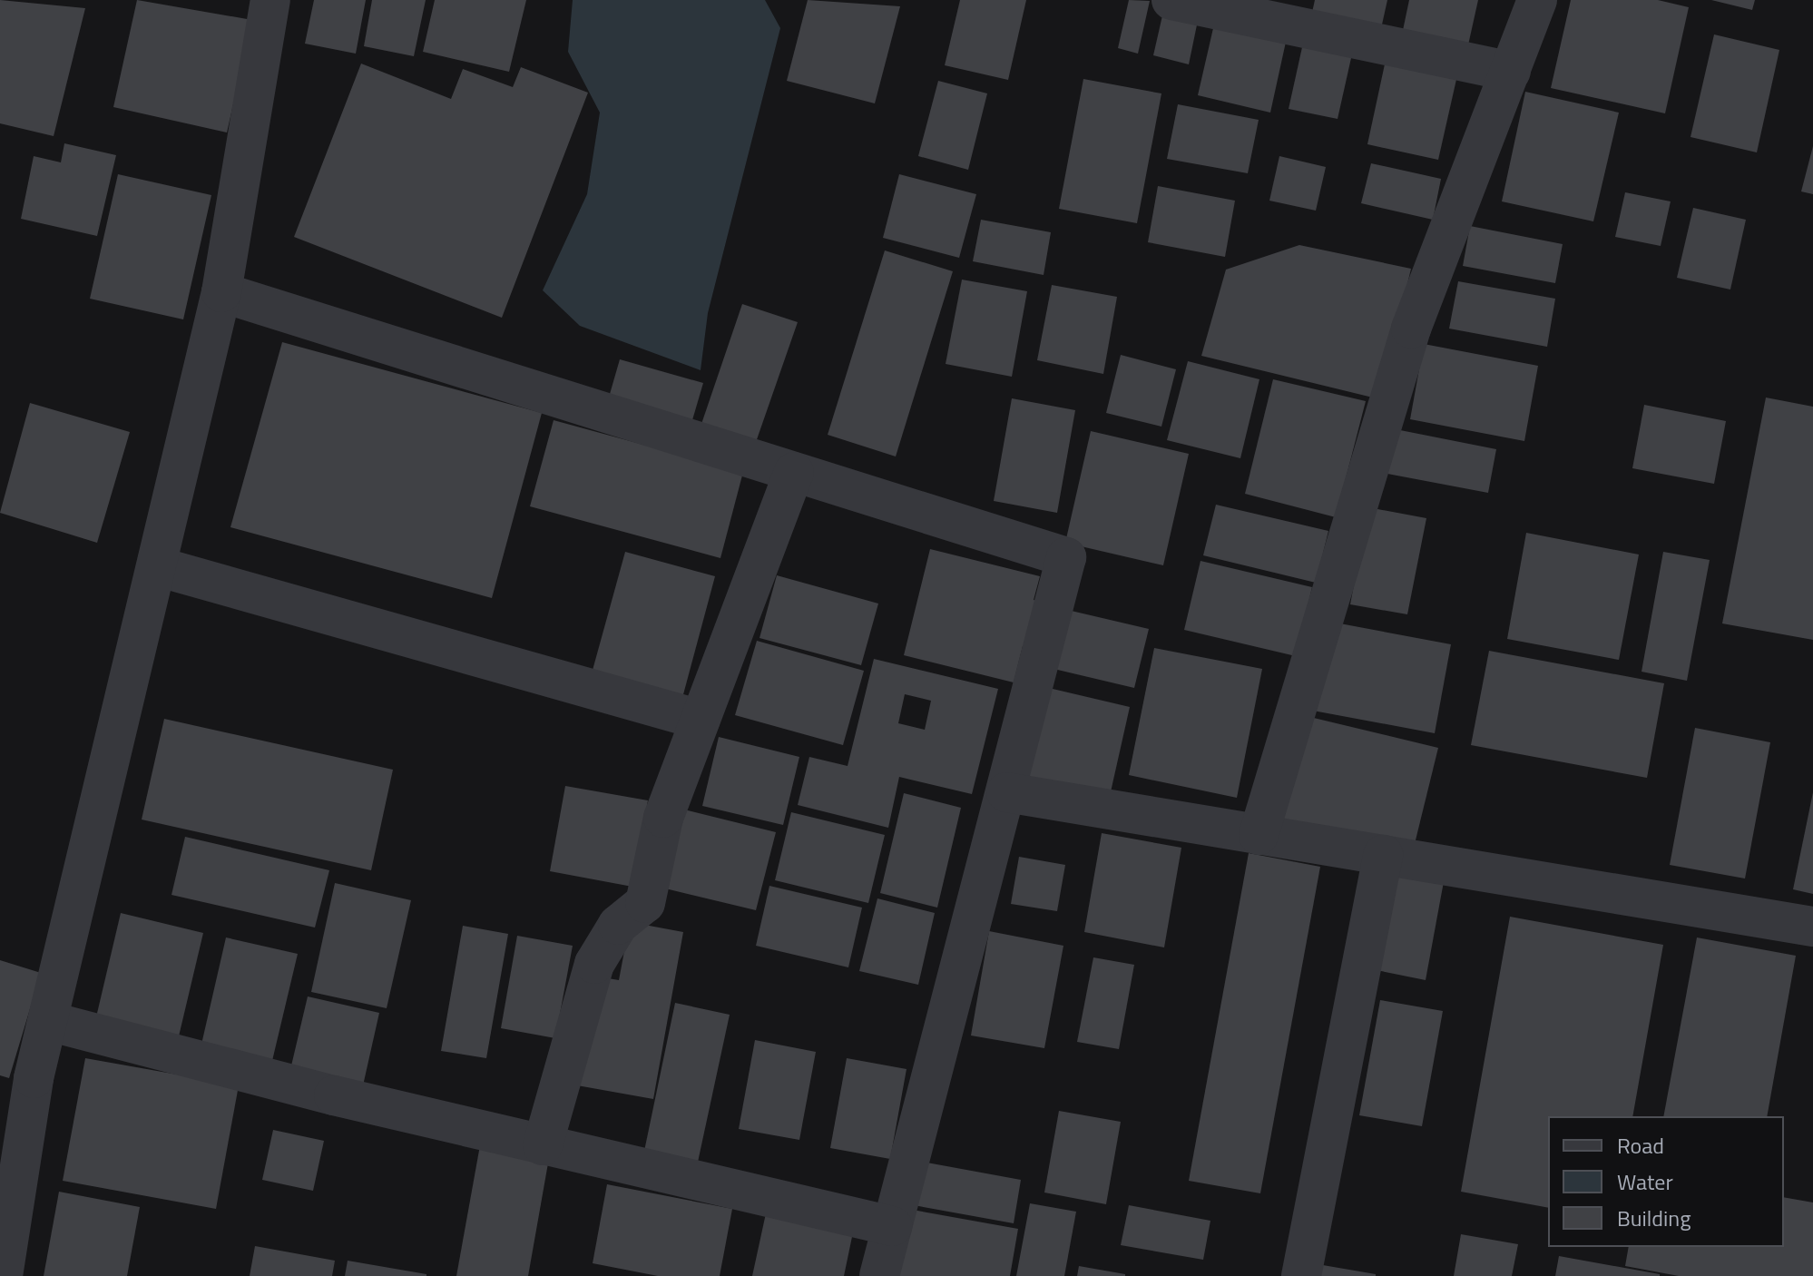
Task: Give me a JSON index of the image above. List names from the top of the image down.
{
  "legend": ["Road", "Water", "Building"]
}
